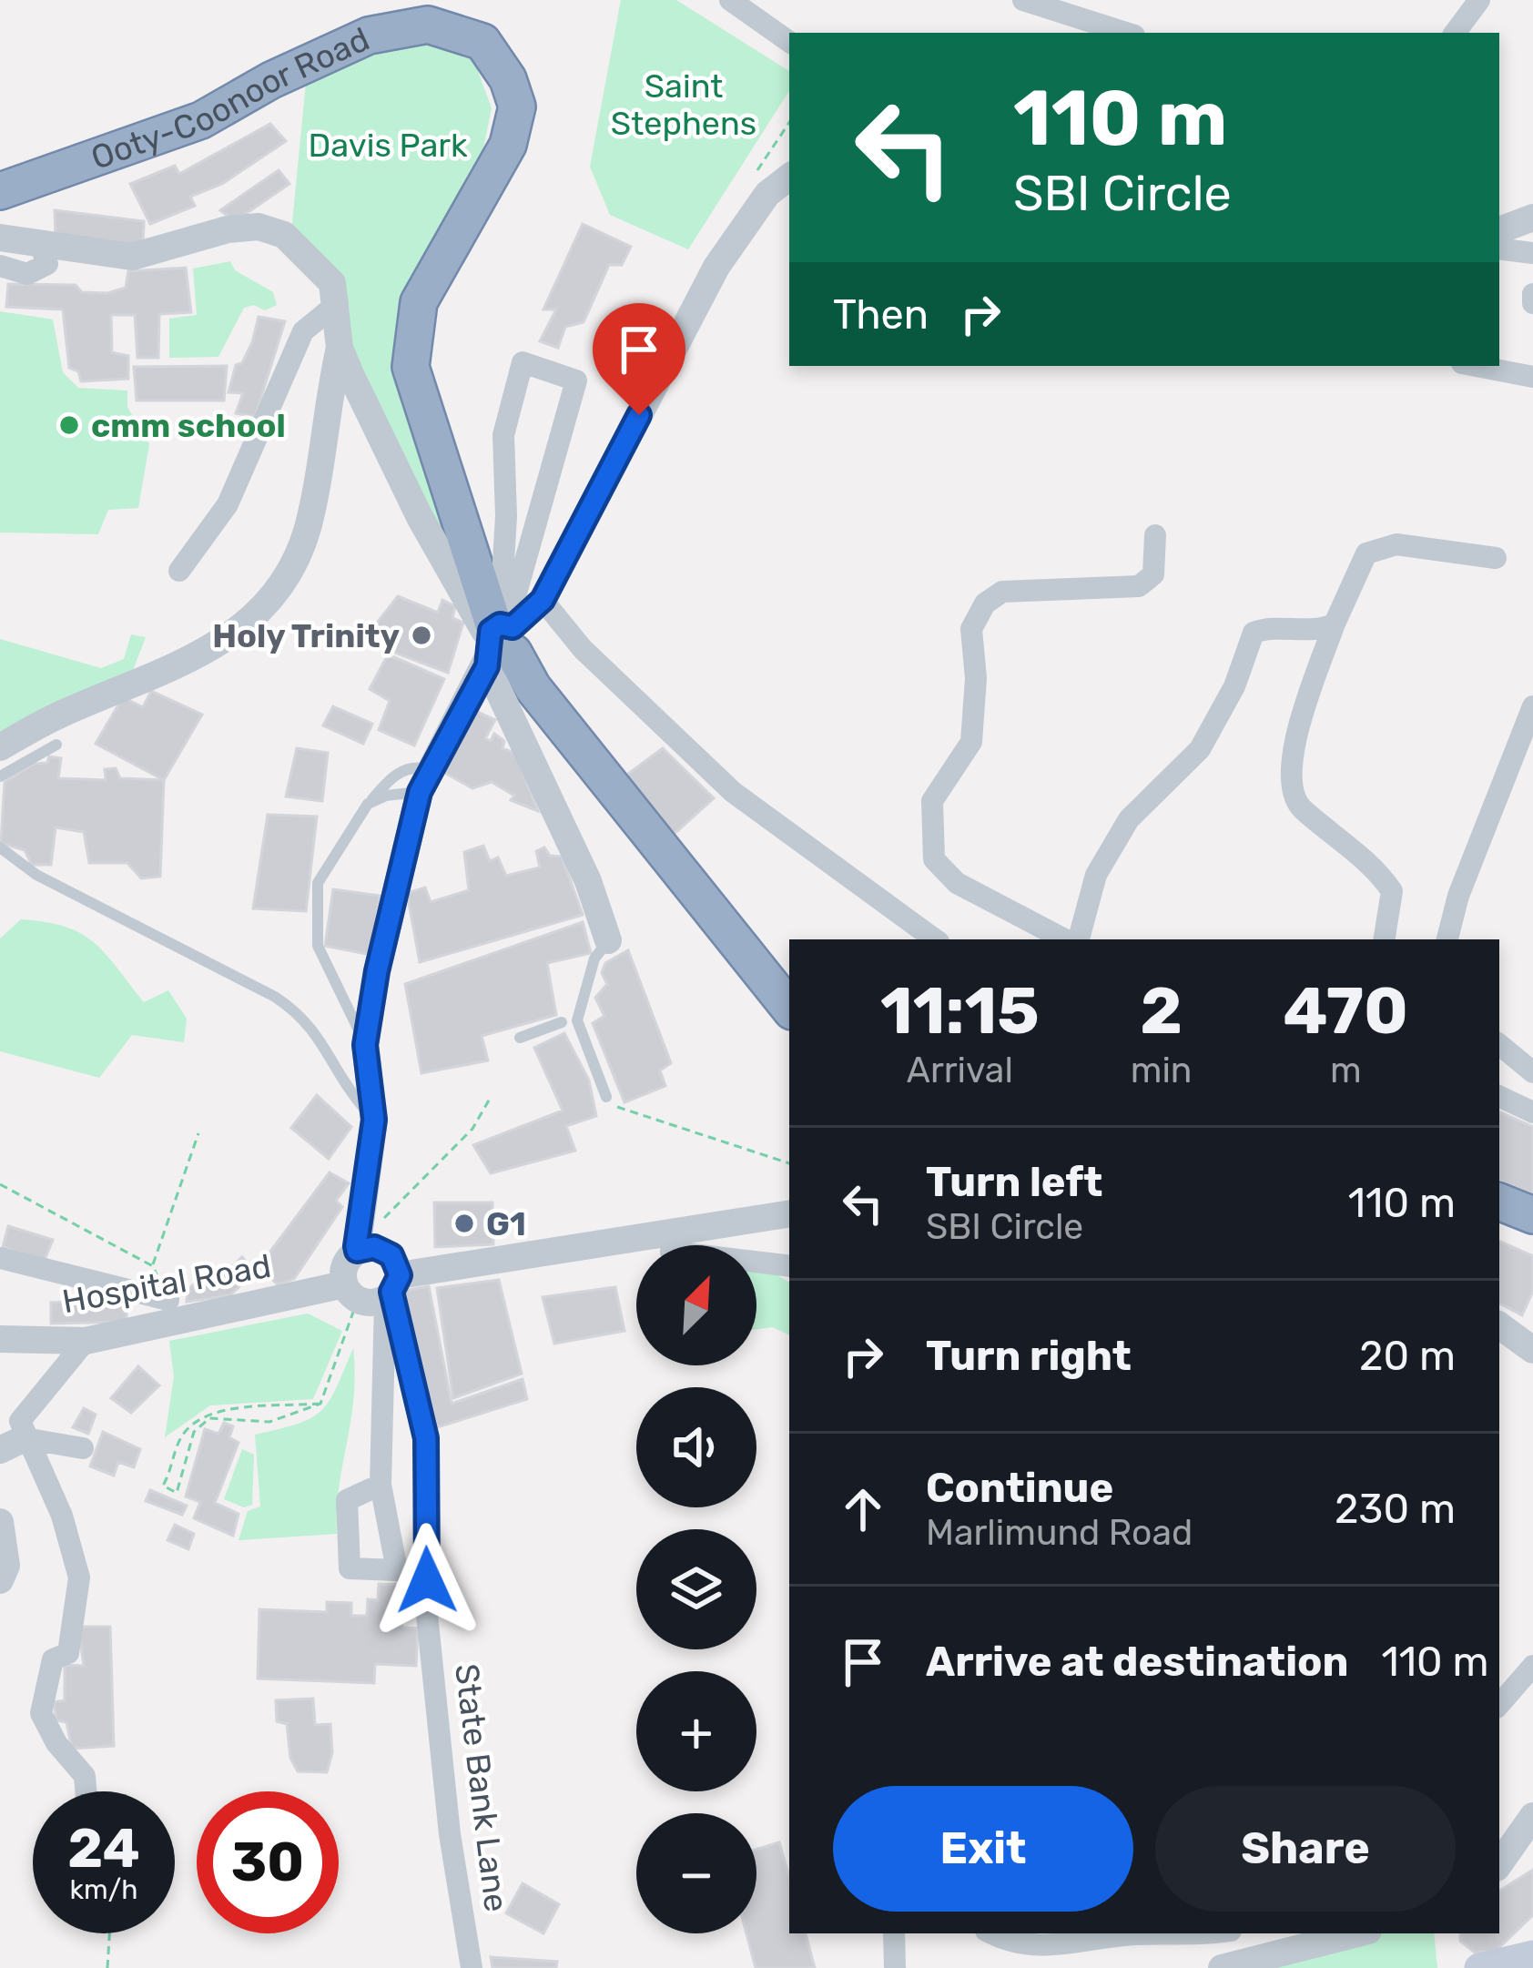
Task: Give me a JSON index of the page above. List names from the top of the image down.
{
  "streets": {
    "highway": ["Ooty-Coonoor Road"],
    "street": ["Hospital Road", "State Bank Lane"]
  },
  "crossings": [
    ["Hospital Road", "State Bank Lane"]
  ],
  "parks": ["Saint Stephens", "Davis Park"],
  "places": ["cmm school", "Holy Trinity", "G1"],
  "north": "top right",
  "page": {
    "turn": ["110 m", "SBI Circle"],
    "then": "Then",
    "eta": [
      "11:15",
      "Arrival",
      "2",
      "min",
      "470",
      "m"
    ],
    "list": [
      {
        "name": "Turn left",
        "note": "SBI Circle",
        "value": "110 m"
      },
      {
        "name": "Turn right",
        "value": "20 m"
      },
      {
        "name": "Continue",
        "note": "Marlimund Road",
        "value": "230 m"
      },
      {
        "name": "Arrive at destination",
        "value": "110 m"
      }
    ],
    "map_buttons": ["+", "−"],
    "buttons": ["Exit", "Share"],
    "speed": "24 km/h",
    "limit": "30"
  }
}
